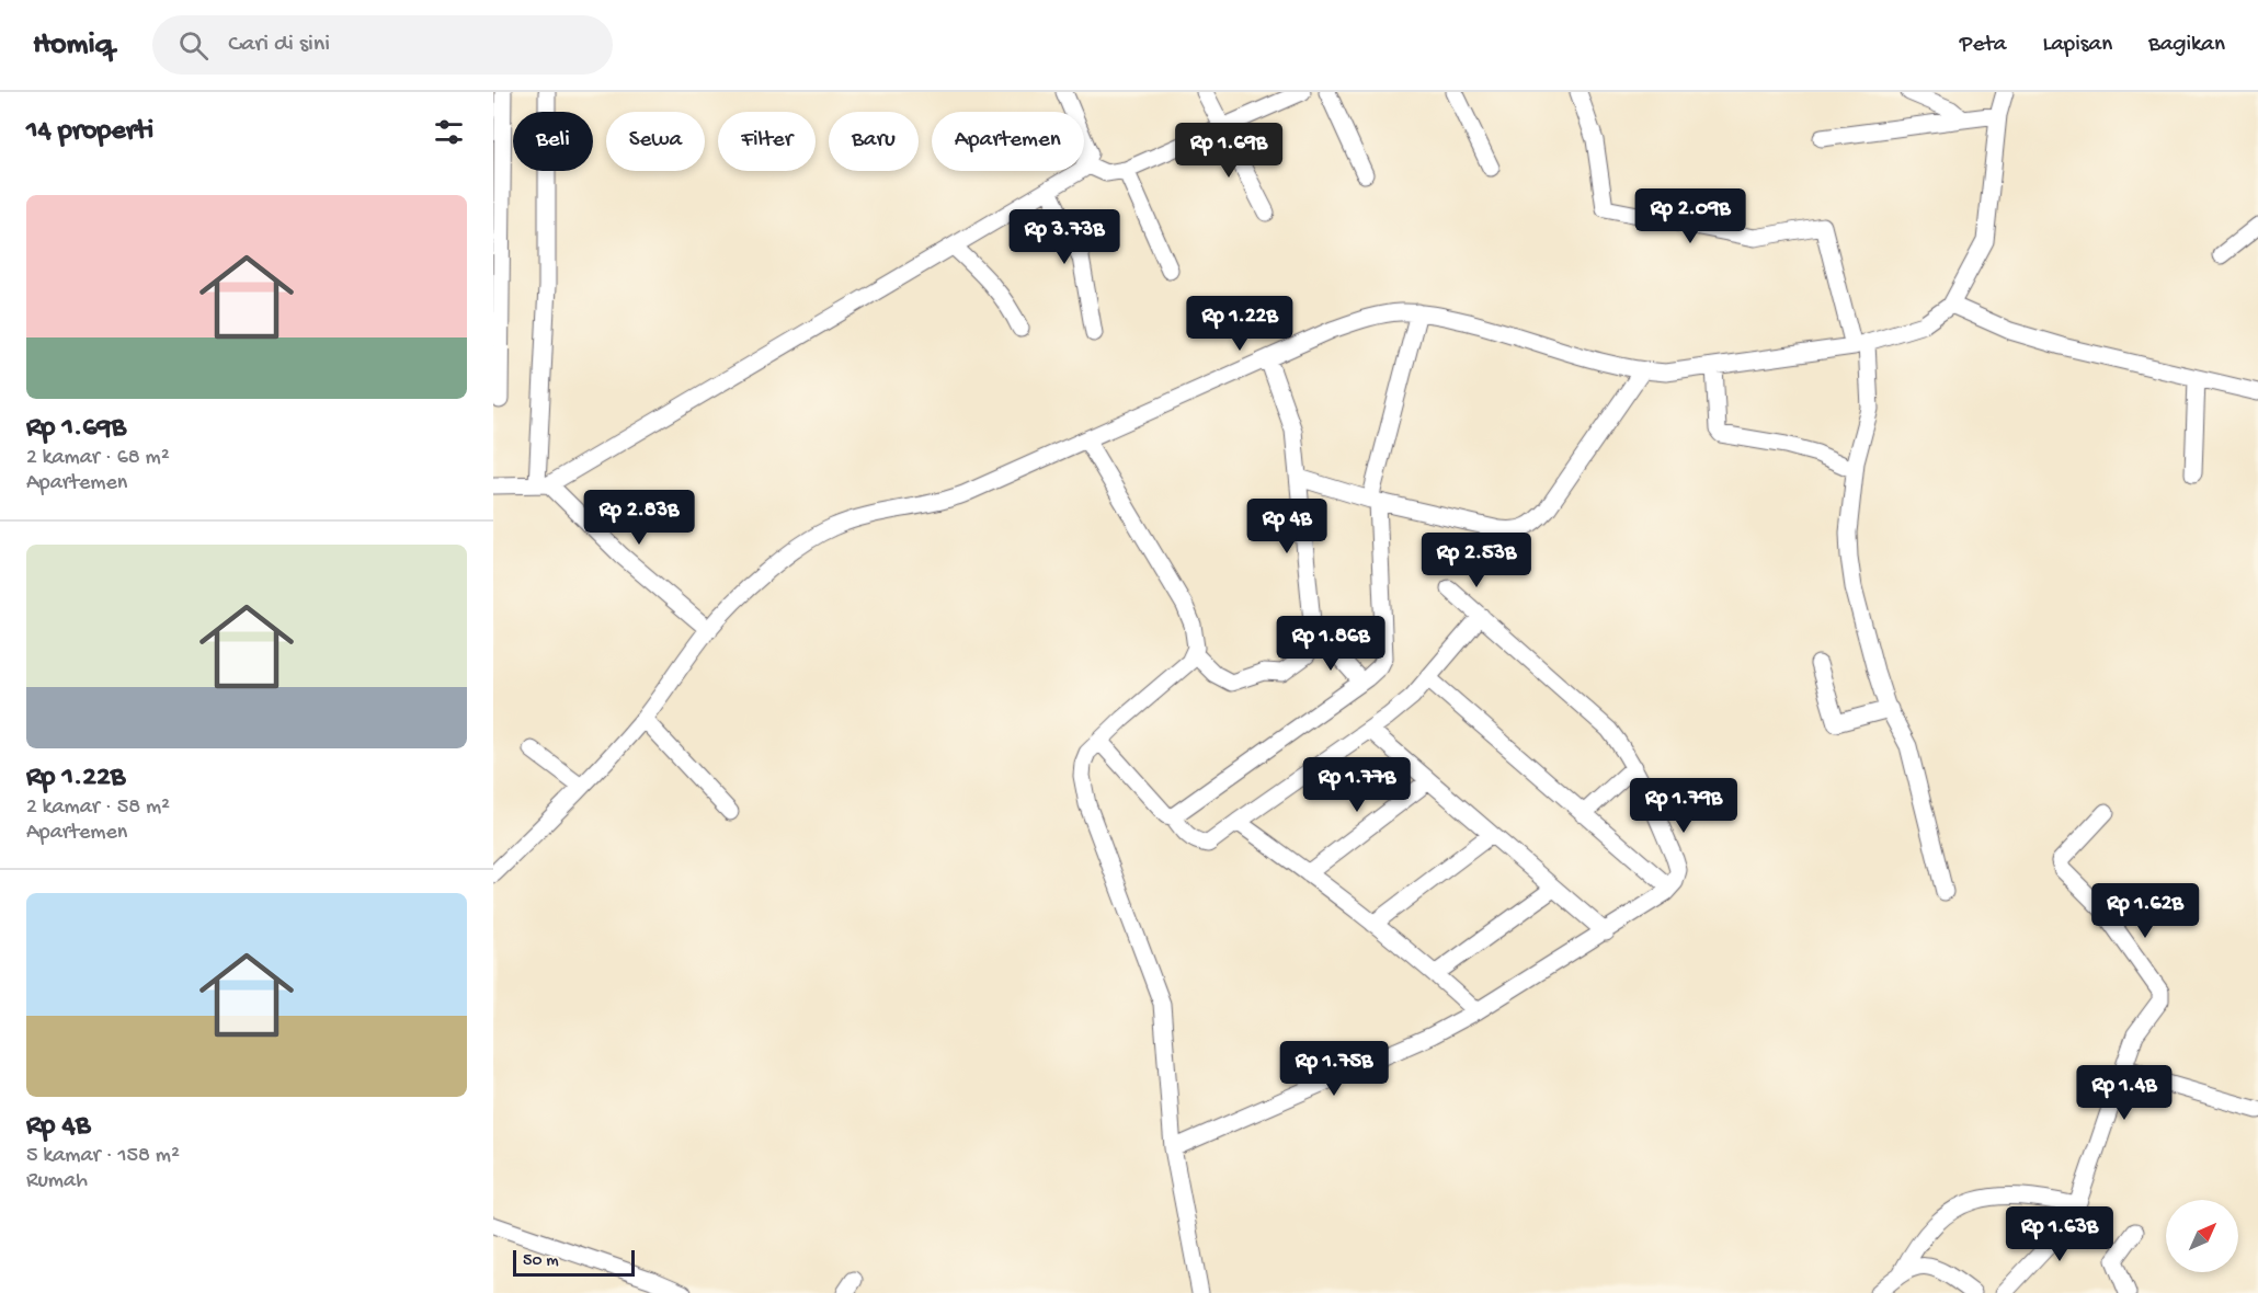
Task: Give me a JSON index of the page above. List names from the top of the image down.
{
  "scale_bar": "50 m",
  "north": "top right",
  "page": {
    "header": "Homiq",
    "search": "Cari di sini",
    "nav": ["Peta", "Lapisan", "Bagikan"],
    "heading": "14 properti",
    "chip": [
      "Beli",
      "Sewa",
      "Filter",
      "Baru",
      "Apartemen"
    ],
    "price": [
      "Rp 1.69B",
      "Rp 2.09B",
      "Rp 3.73B",
      "Rp 1.22B",
      "Rp 2.83B",
      "Rp 4B",
      "Rp 2.53B",
      "Rp 1.86B",
      "Rp 1.77B",
      "Rp 1.79B",
      "Rp 1.62B",
      "Rp 1.75B",
      "Rp 1.4B",
      "Rp 1.63B"
    ],
    "list": [
      {
        "name": "Rp 1.69B",
        "note": "2 kamar · 68 m² · Apartemen"
      },
      {
        "name": "Rp 1.22B",
        "note": "2 kamar · 58 m² · Apartemen"
      },
      {
        "name": "Rp 4B",
        "note": "5 kamar · 158 m² · Rumah"
      }
    ],
    "scale": "50 m"
  }
}
